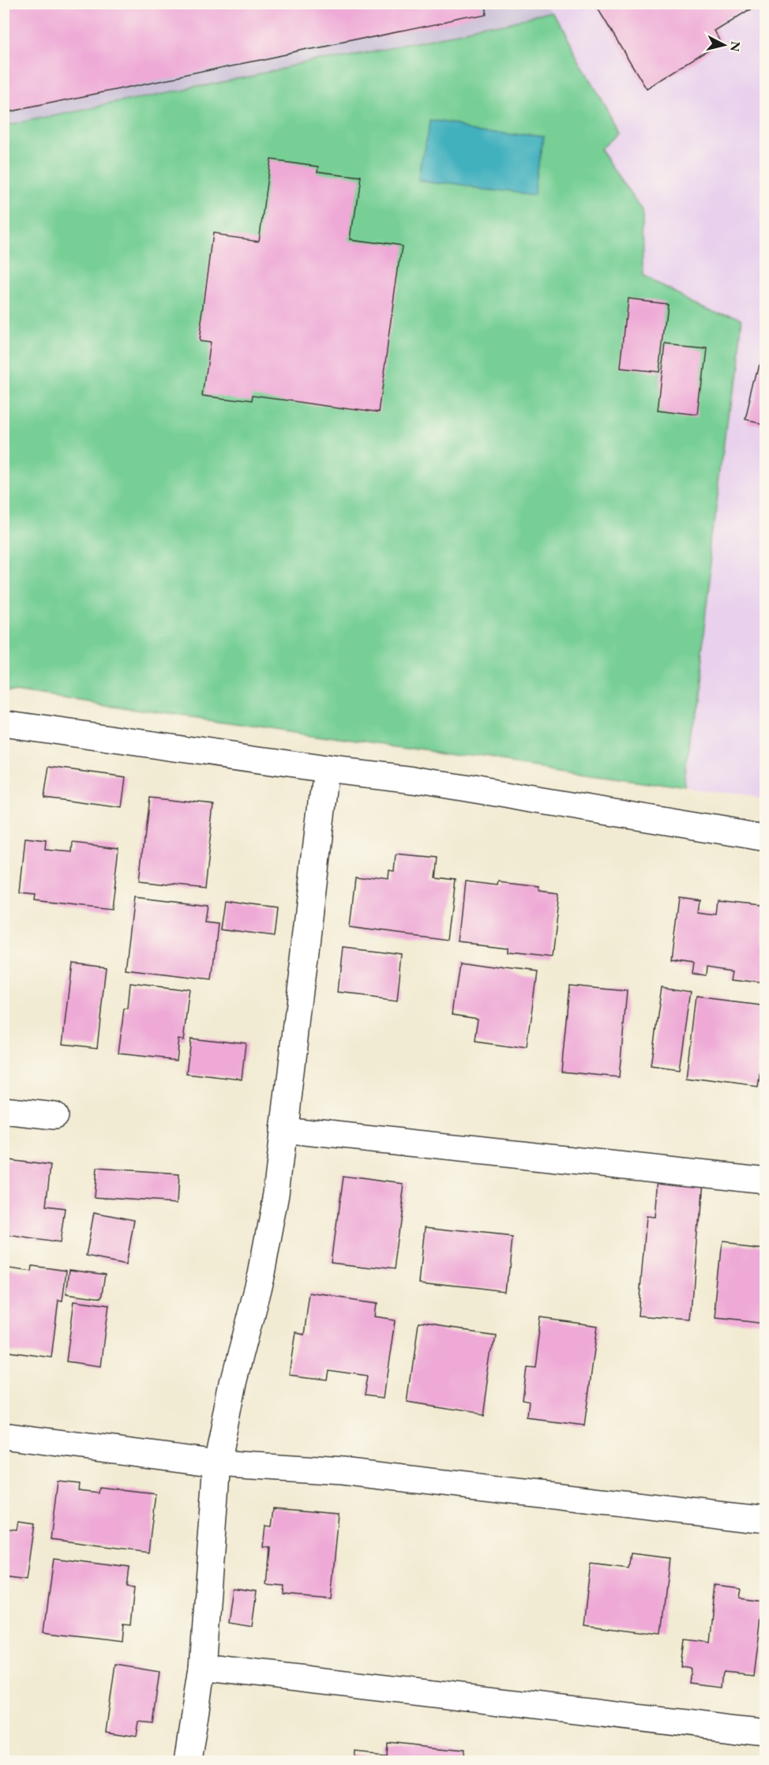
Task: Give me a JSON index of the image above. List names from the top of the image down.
{
  "north": "right"
}
